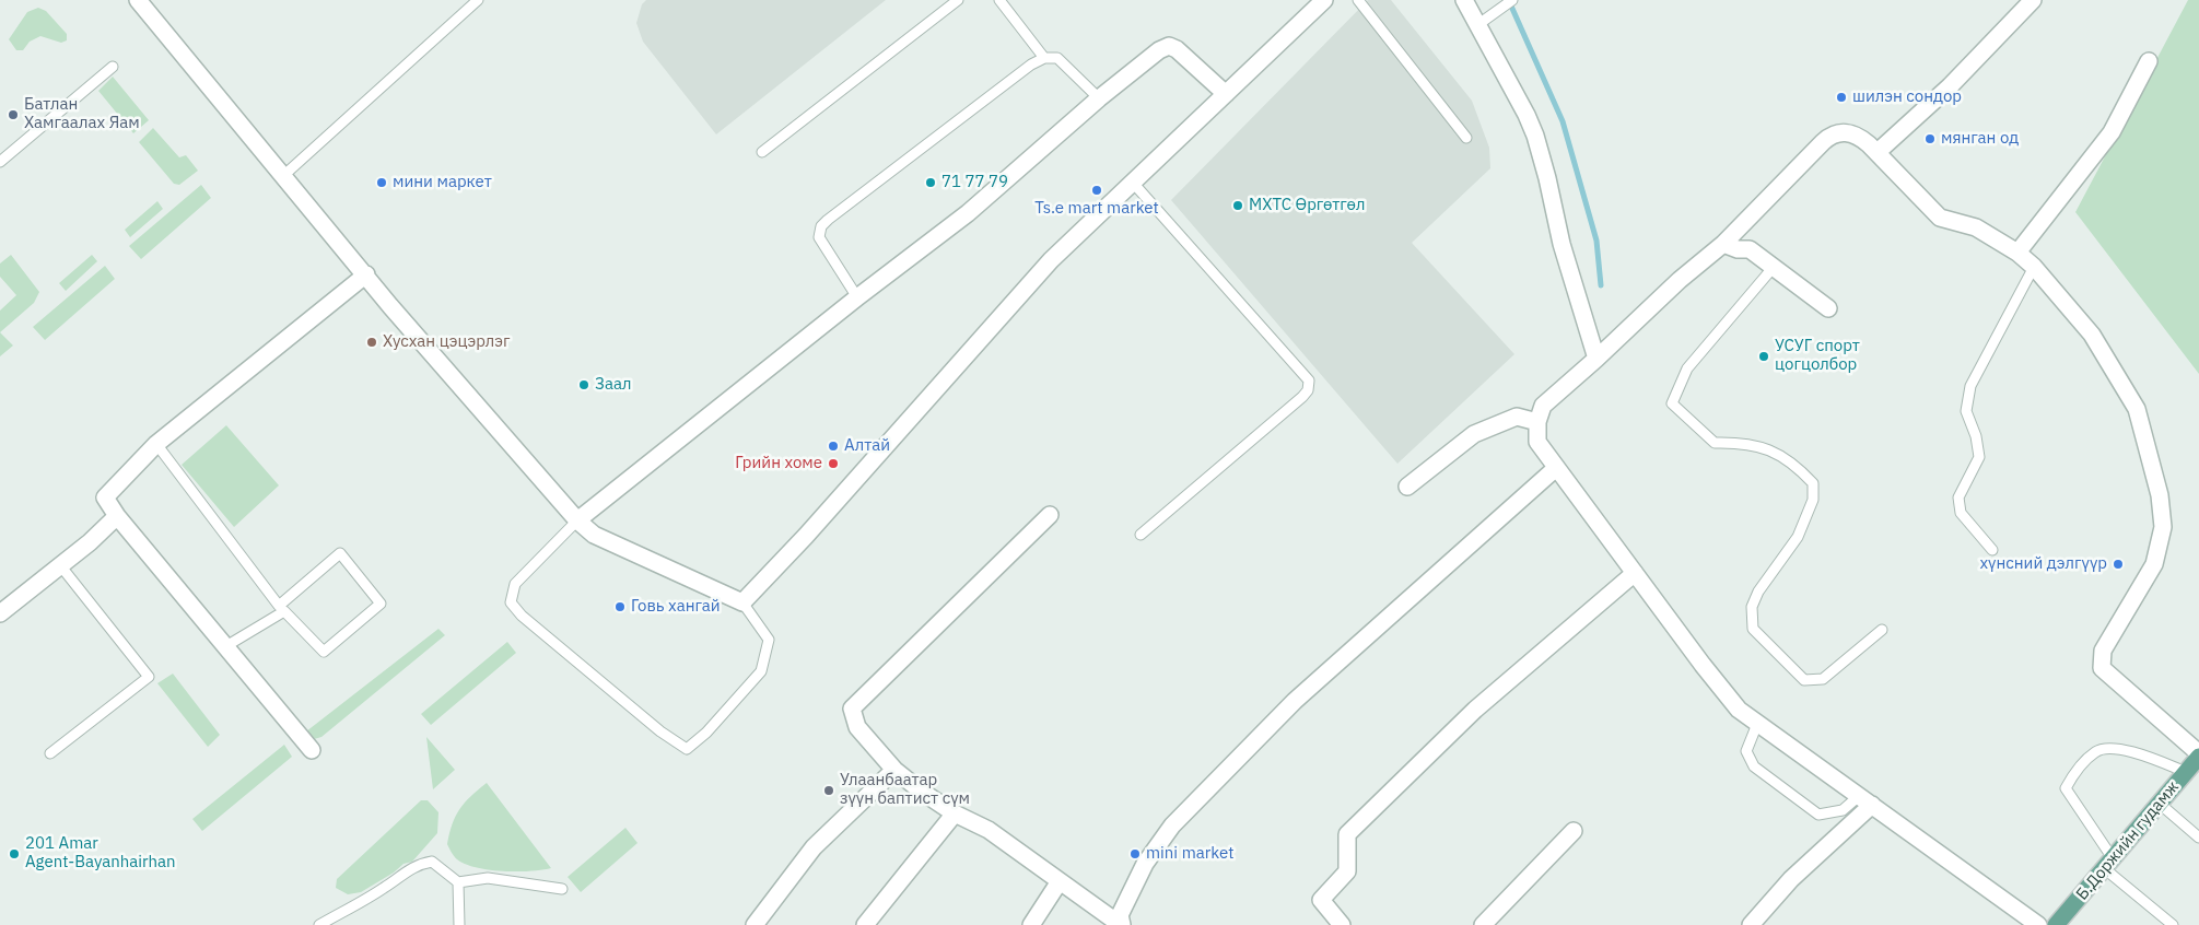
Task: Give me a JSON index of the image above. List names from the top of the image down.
{
  "streets": {
    "main road": ["Б.Доржийн гудамж"]
  },
  "places": [
    "шилэн сондор",
    "Батлан Хамгаалах Яам",
    "мянган од",
    "мини маркет",
    "71 77 79",
    "Ts.e mart market",
    "МХТС Өргөтгөл",
    "Хусхан цэцэрлэг",
    "УСУГ спорт цогцолбор",
    "Заал",
    "Алтай",
    "Грийн хоме",
    "хүнсний дэлгүүр",
    "Говь хангай",
    "Улаанбаатар зүүн баптист сүм",
    "201 Amar Agent-Bayanhairhan",
    "mini market"
  ]
}
